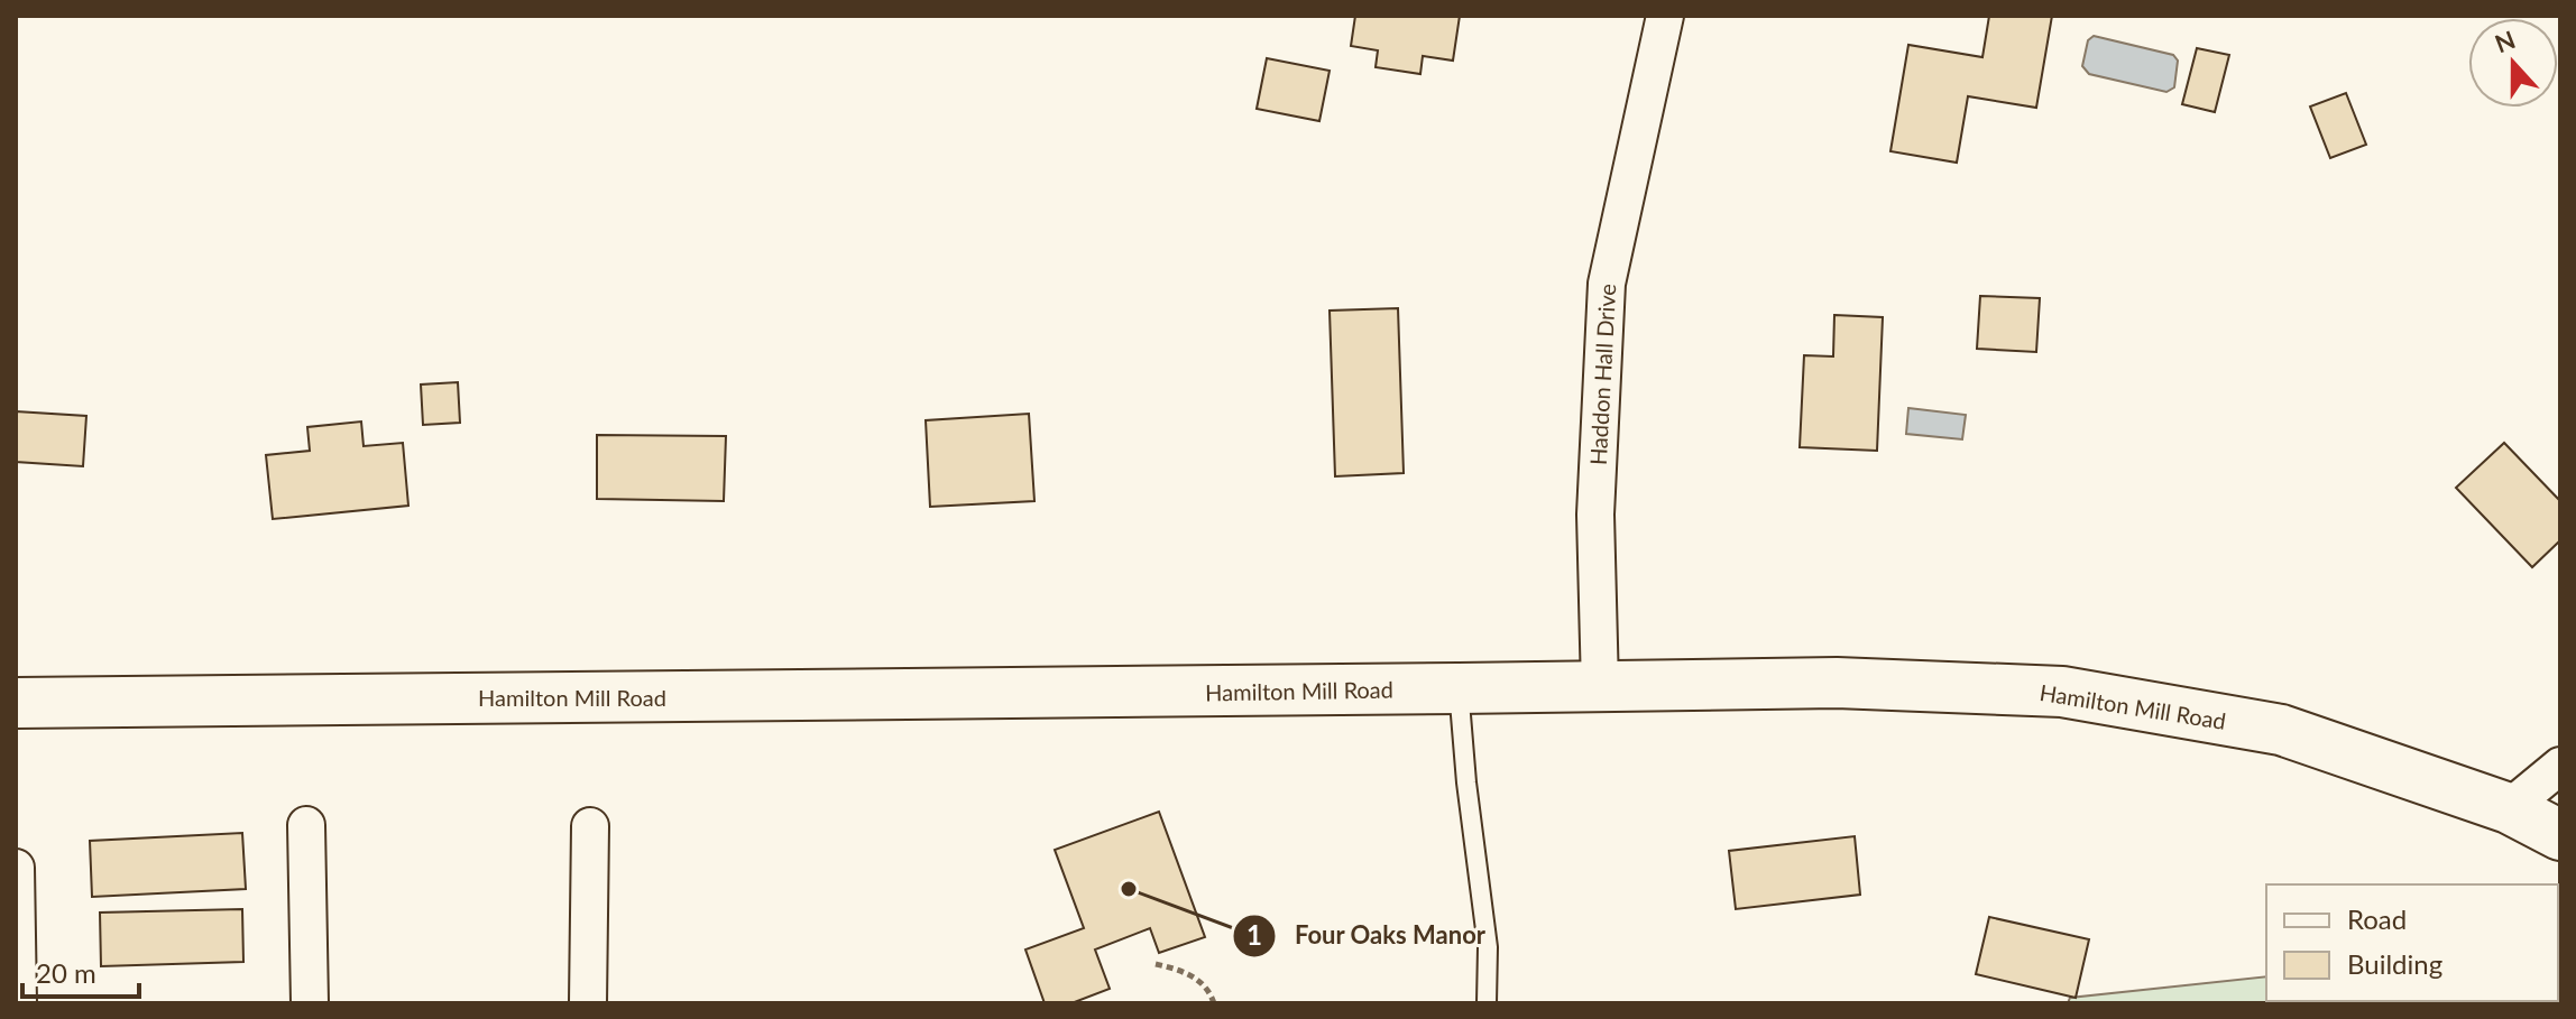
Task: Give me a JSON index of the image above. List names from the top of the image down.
{
  "streets": {
    "main road": ["Hamilton Mill Road"],
    "street": ["Haddon Hall Drive"]
  },
  "crossings": [
    ["Haddon Hall Drive", "Hamilton Mill Road"]
  ],
  "places": ["Four Oaks Manor"],
  "legend": ["Road", "Building"],
  "scale_bar": "20 m",
  "north": "top"
}
